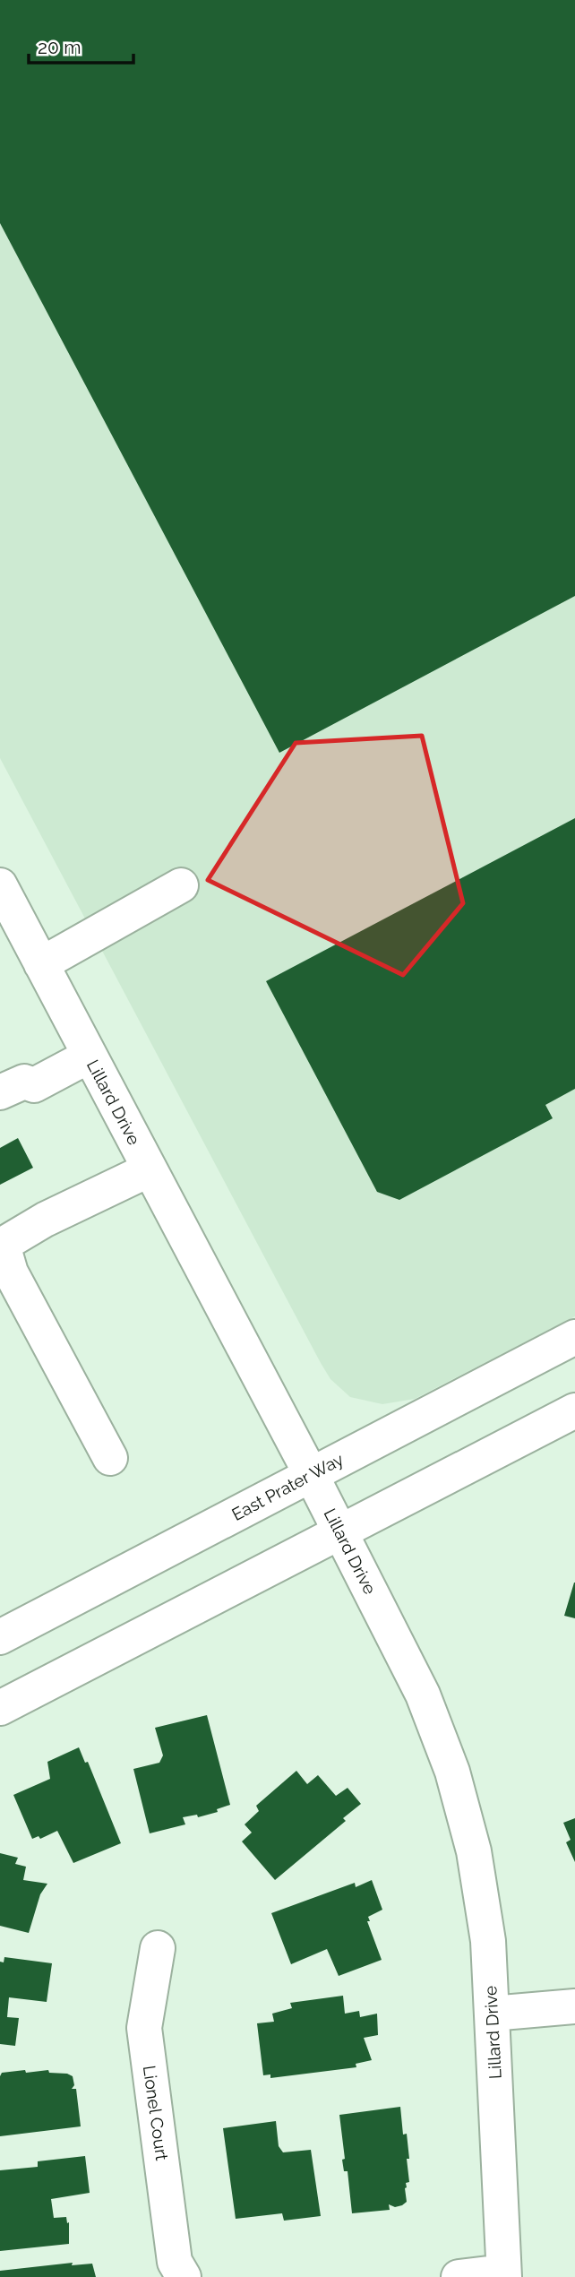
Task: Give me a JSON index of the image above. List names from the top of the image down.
{
  "streets": {
    "street": ["Lillard Drive", "East Prater Way", "Lionel Court"]
  },
  "crossings": [
    ["Lillard Drive", "East Prater Way"]
  ],
  "scale_bar": "20 m"
}
